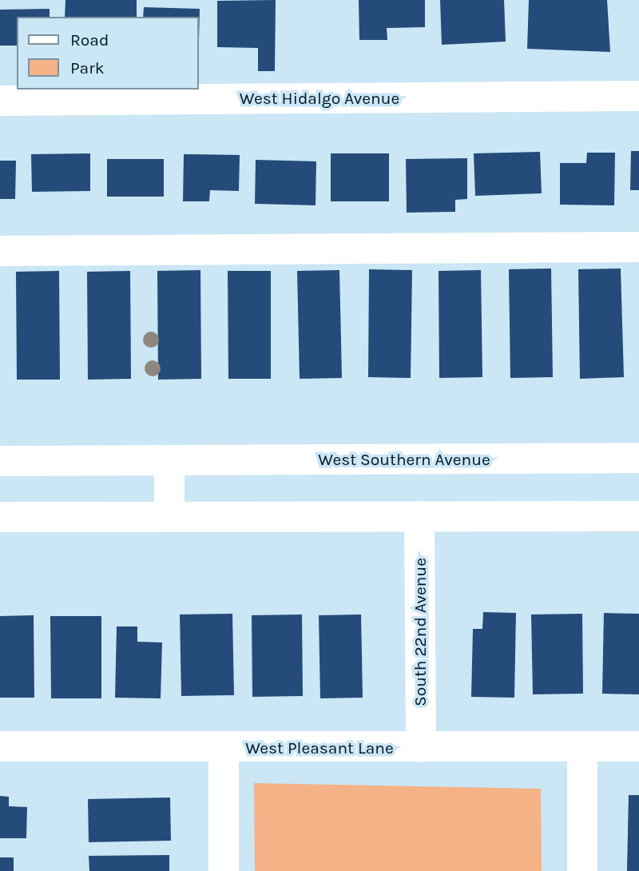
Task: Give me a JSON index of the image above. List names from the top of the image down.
{
  "streets": {
    "street": [
      "West Hidalgo Avenue",
      "West Southern Avenue",
      "South 22nd Avenue",
      "West Pleasant Lane"
    ]
  },
  "crossings": [
    ["South 22nd Avenue", "West Pleasant Lane"]
  ],
  "legend": ["Road", "Park"]
}
